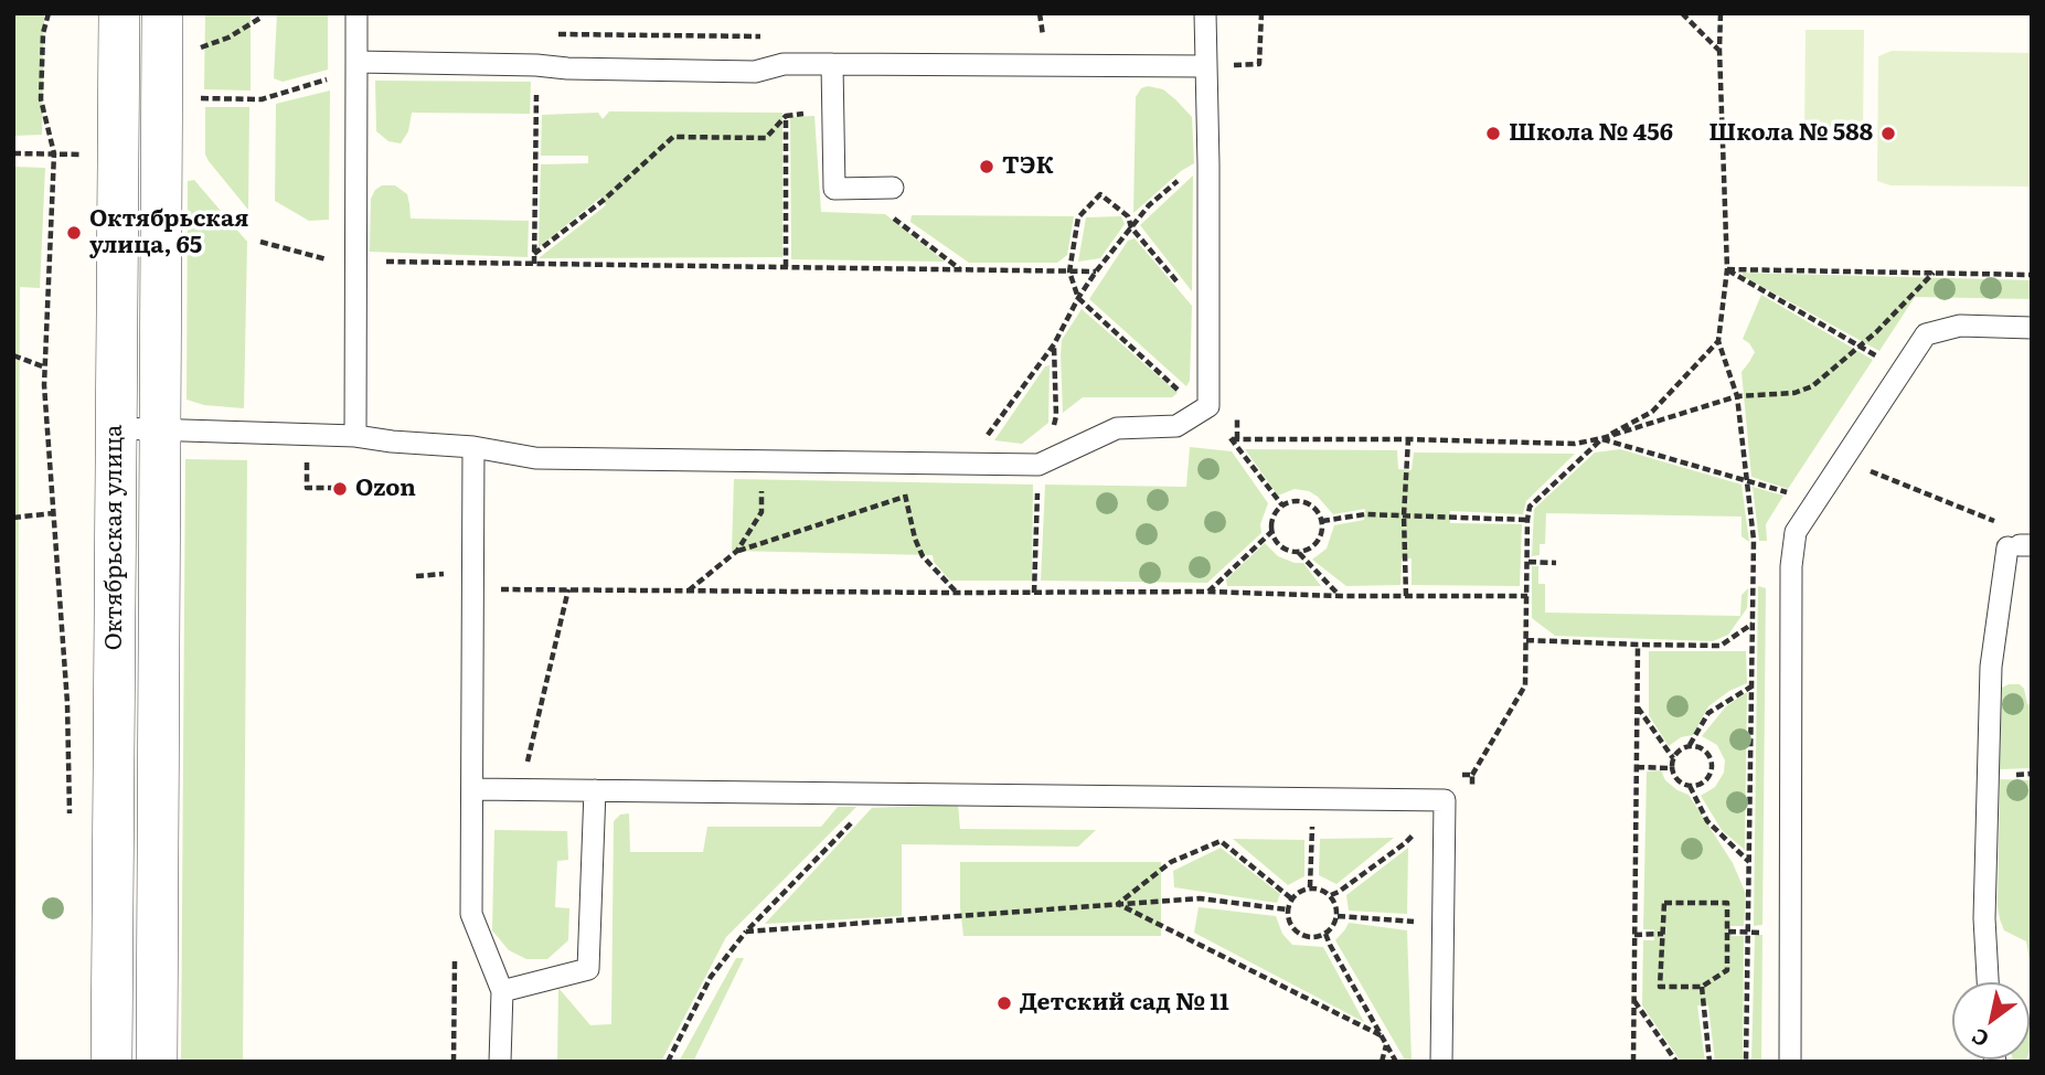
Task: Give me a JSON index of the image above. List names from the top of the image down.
{
  "streets": {
    "street": ["Октябрьская улица"]
  },
  "places": [
    "Школа № 456",
    "Школа № 588",
    "ТЭК",
    "Октябрьская улица, 65",
    "Ozon",
    "Детский сад № 11"
  ],
  "north": "bottom left"
}
